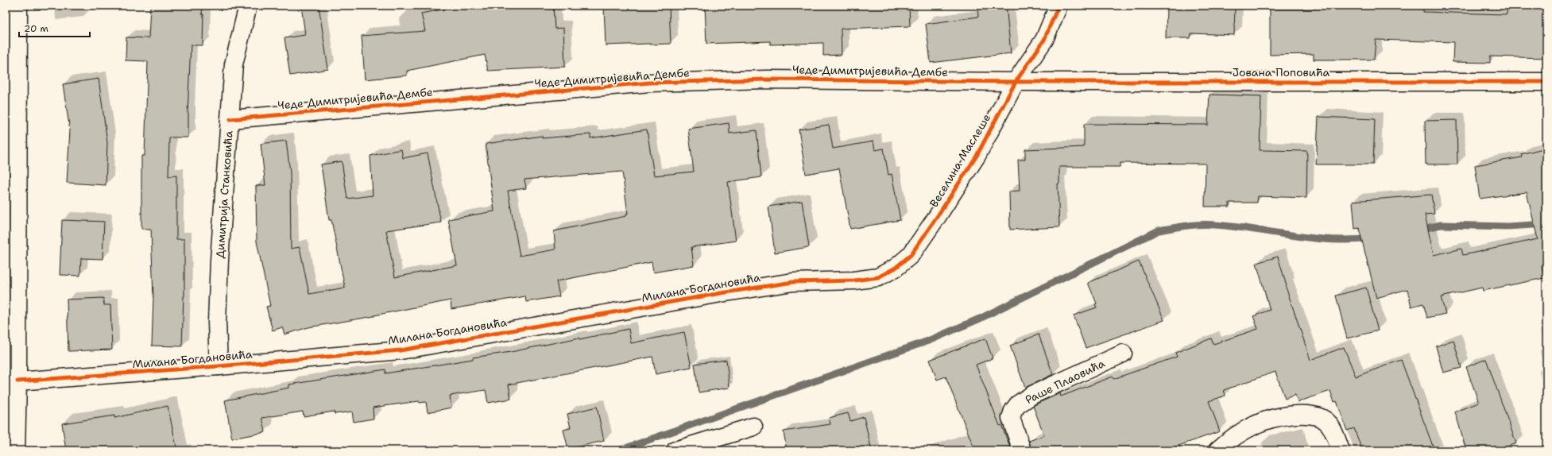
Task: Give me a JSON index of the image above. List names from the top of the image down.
{
  "streets": {
    "street": [
      "Чеде Димитријевића Дембе",
      "Јована Поповића",
      "Веселина Маслеше",
      "Димитрија Станковића",
      "Милана Богдановића",
      "Раше Плаовића"
    ]
  },
  "crossings": [
    ["Чеде Димитријевића Дембе", "Јована Поповића"],
    ["Чеде Димитријевића Дембе", "Веселина Маслеше"],
    ["Чеде Димитријевића Дембе", "Димитрија Станковића"],
    ["Јована Поповића", "Веселина Маслеше"],
    ["Веселина Маслеше", "Милана Богдановића"],
    ["Димитрија Станковића", "Милана Богдановића"]
  ],
  "scale_bar": "20 m"
}
